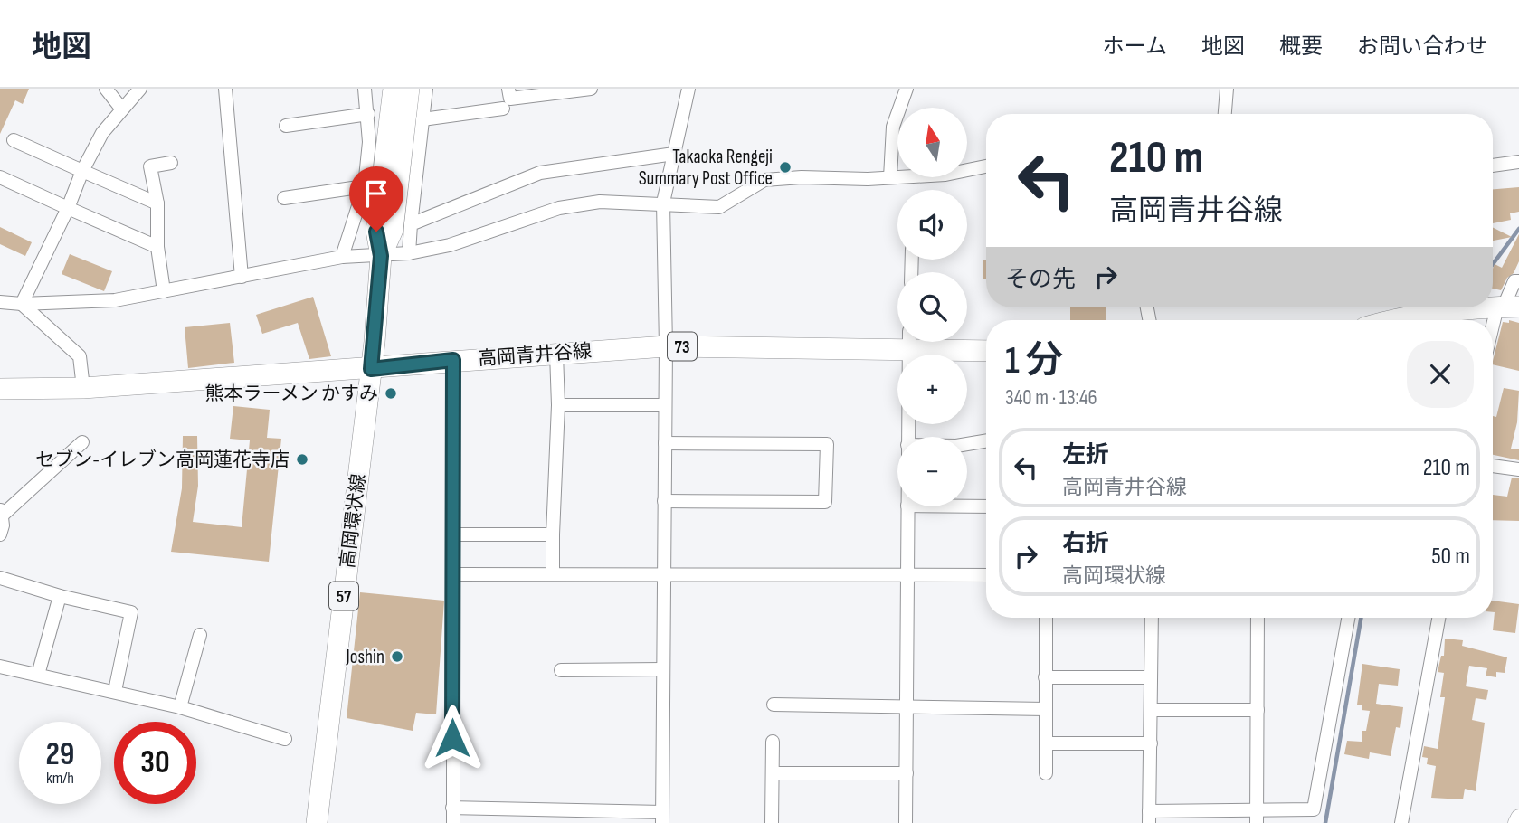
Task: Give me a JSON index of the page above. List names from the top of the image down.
{
  "streets": {
    "main road": [
      "73",
      "高岡青井谷線",
      "高岡環状線",
      "57"
    ]
  },
  "crossings": [
    ["高岡青井谷線", "高岡環状線"]
  ],
  "places": [
    "Takaoka Rengeji Summary Post Office",
    "熊本ラーメン かすみ",
    "セブン-イレブン高岡蓮花寺店",
    "Joshin"
  ],
  "north": "top",
  "page": {
    "header": "地図",
    "nav": [
      "ホーム",
      "地図",
      "概要",
      "お問い合わせ"
    ],
    "map_buttons": ["+", "−"],
    "turn": ["210 m", "高岡青井谷線"],
    "then": "その先",
    "heading": ["1 分", "340 m · 13:46"],
    "list": [
      {
        "name": "左折",
        "note": "高岡青井谷線",
        "value": "210 m"
      },
      {
        "name": "右折",
        "note": "高岡環状線",
        "value": "50 m"
      }
    ],
    "speed": "29 km/h",
    "limit": "30"
  }
}
